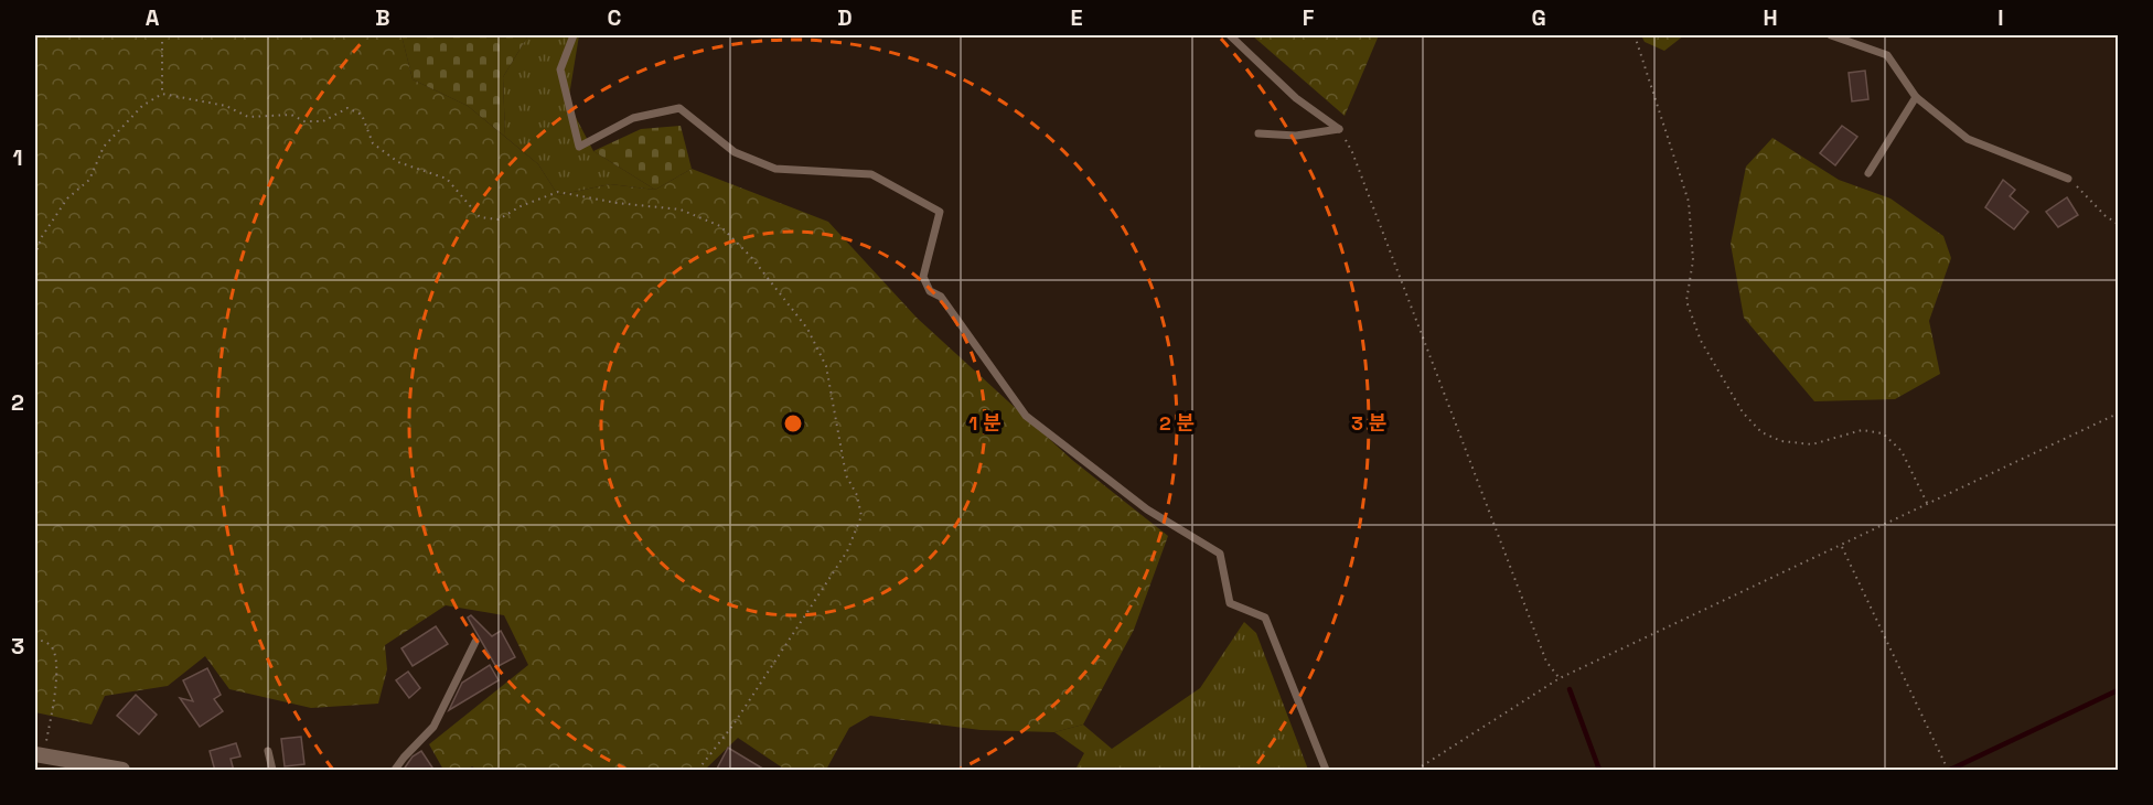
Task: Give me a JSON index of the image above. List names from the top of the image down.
{
  "grid": {
    "columns": [
      "A",
      "B",
      "C",
      "D",
      "E",
      "F",
      "G",
      "H",
      "I"
    ],
    "rows": ["1", "2", "3"]
  },
  "rings": ["1 분", "2 분", "3 분"]
}
